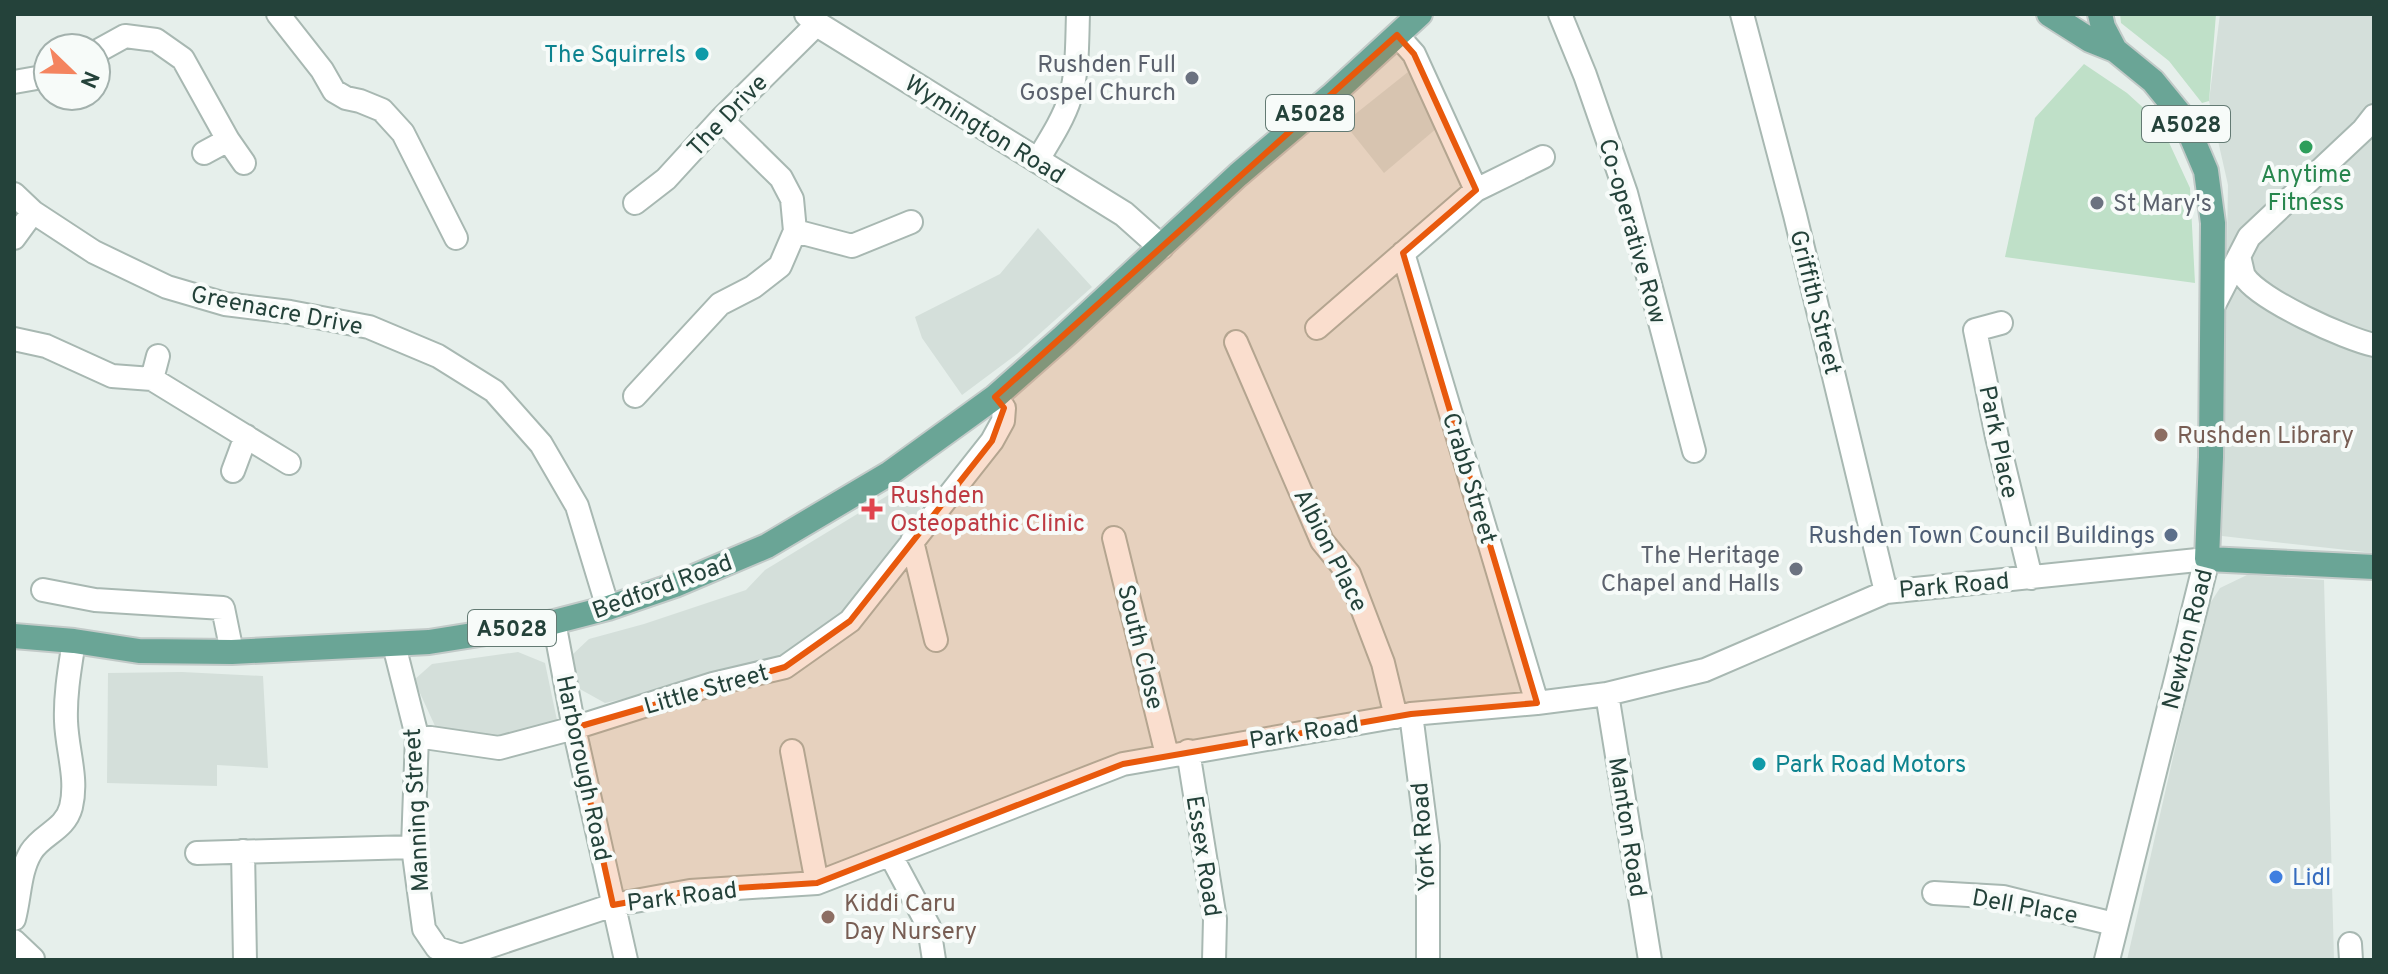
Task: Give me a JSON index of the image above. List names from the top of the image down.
{
  "streets": {
    "main road": ["A5028", "Bedford Road", "Newton Road"],
    "street": [
      "The Drive",
      "Wymington Road",
      "Co-operative Row",
      "Griffith Street",
      "Greenacre Drive",
      "Park Place",
      "Crabb Street",
      "Albion Place",
      "Park Road",
      "South Close",
      "Little Street",
      "Harborough Road",
      "Manning Street",
      "Manton Road",
      "York Road",
      "Essex Road",
      "Dell Place"
    ]
  },
  "crossings": [
    ["A5028", "Wymington Road"],
    ["A5028", "Bedford Road"],
    ["A5028", "Newton Road"],
    ["The Drive", "Wymington Road"],
    ["Wymington Road", "Bedford Road"],
    ["Griffith Street", "Park Road"],
    ["Greenacre Drive", "Bedford Road"],
    ["Park Place", "Park Road"],
    ["Crabb Street", "Park Road"],
    ["Albion Place", "Park Road"],
    ["Albion Place", "York Road"],
    ["Park Road", "Newton Road"],
    ["Park Road", "South Close"],
    ["Park Road", "Harborough Road"],
    ["Park Road", "Manning Street"],
    ["Park Road", "Manton Road"],
    ["Park Road", "York Road"],
    ["Park Road", "Essex Road"],
    ["Bedford Road", "Little Street"],
    ["Bedford Road", "Harborough Road"],
    ["Bedford Road", "Manning Street"],
    ["Newton Road", "Dell Place"],
    ["South Close", "Essex Road"],
    ["Little Street", "Harborough Road"],
    ["Little Street", "Manning Street"]
  ],
  "places": {
    "other": [
      "The Squirrels",
      "Rushden Full Gospel Church",
      "Anytime Fitness",
      "St Mary's",
      "Rushden Library",
      "Rushden Town Council Buildings",
      "The Heritage Chapel and Halls",
      "Park Road Motors",
      "Lidl",
      "Kiddi Caru Day Nursery"
    ],
    "health": ["Rushden Osteopathic Clinic"]
  },
  "north": "bottom right"
}
